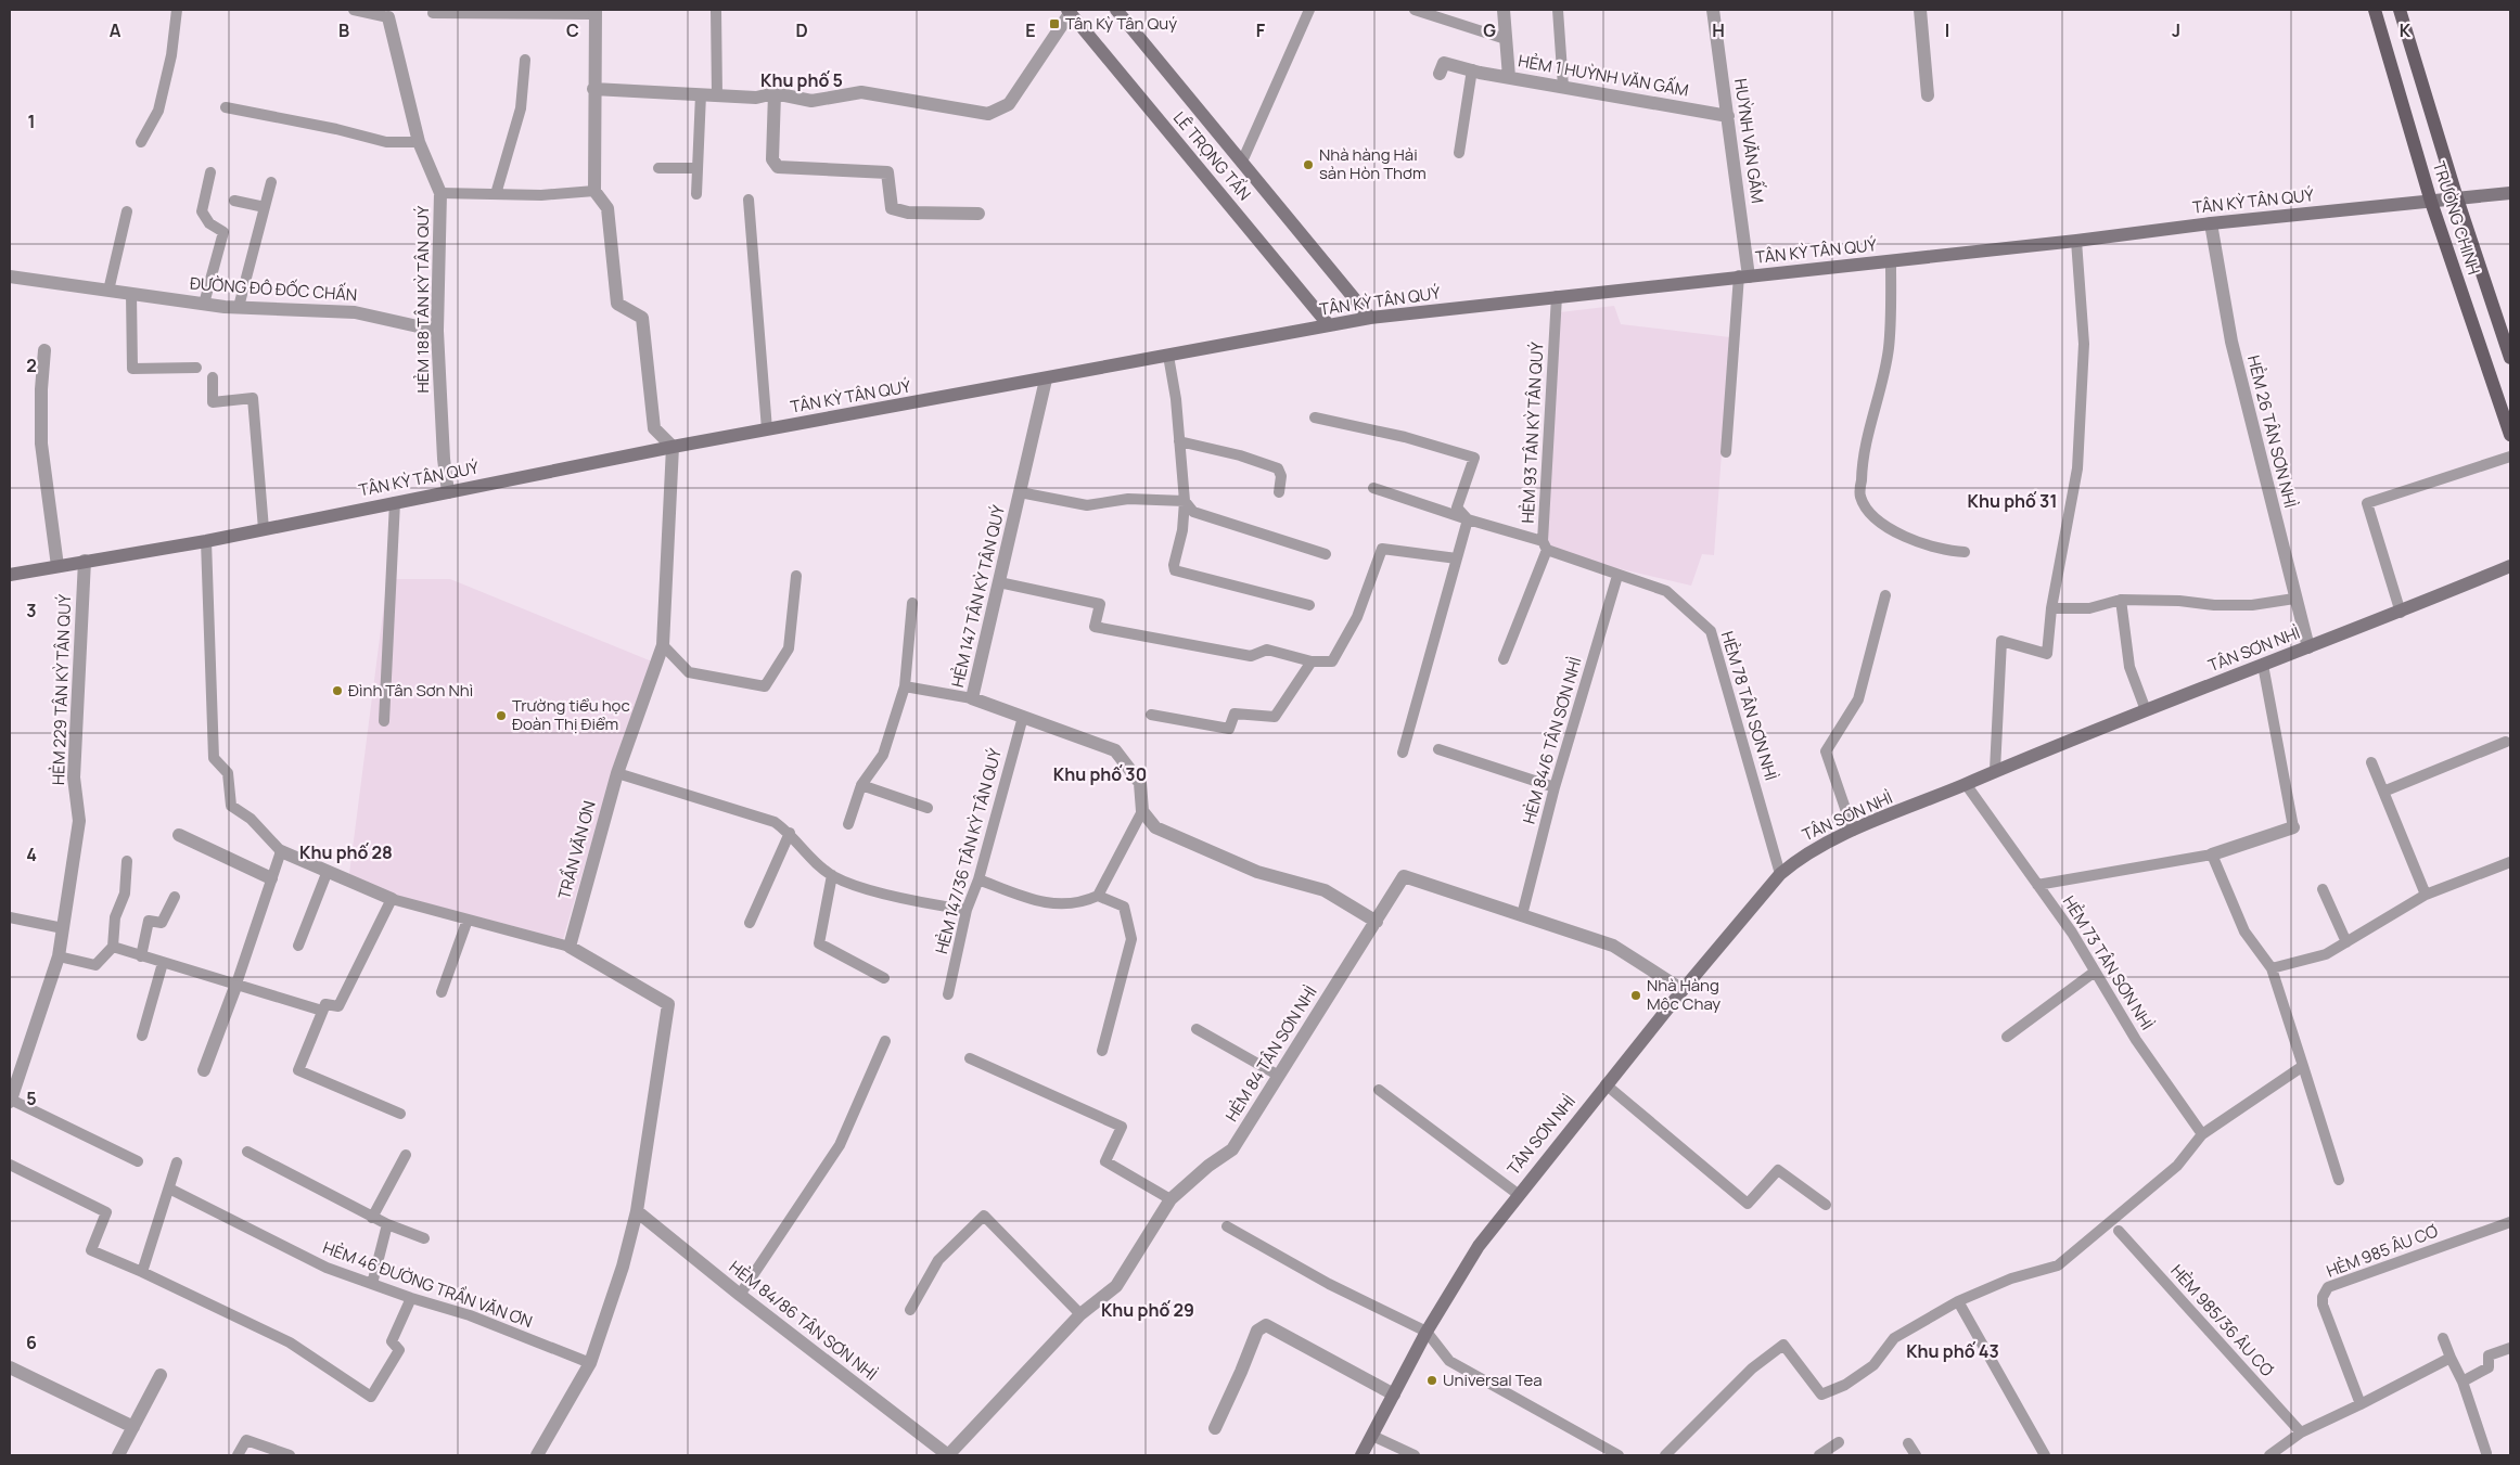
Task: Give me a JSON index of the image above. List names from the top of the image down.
{
  "streets": {
    "main road": [
      "LÊ TRỌNG TẤN",
      "TÂN KỲ TÂN QUÝ",
      "TRƯỜNG CHINH",
      "TÂN SƠN NHÌ"
    ],
    "street": [
      "HẺM 1 HUỲNH VĂN GẤM",
      "HUỲNH VĂN GẤM",
      "ĐƯỜNG ĐÔ ĐỐC CHẤN",
      "HẺM 188 TÂN KỲ TÂN QUÝ",
      "HẺM 26 TÂN SƠN NHÌ",
      "HẺM 147 TÂN KỲ TÂN QUÝ",
      "HẺM 229 TÂN KỲ TÂN QUÝ",
      "TRẦN VĂN ƠN",
      "HẺM 84 TÂN SƠN NHÌ",
      "HẺM 84/86 TÂN SƠN NHÌ"
    ],
    "lane": [
      "HẺM 93 TÂN KỲ TÂN QUÝ",
      "HẺM 78 TÂN SƠN NHÌ",
      "HẺM 84/6 TÂN SƠN NHÌ",
      "HẺM 147/36 TÂN KỲ TÂN QUÝ",
      "HẺM 73 TÂN SƠN NHÌ",
      "HẺM 985 ÂU CƠ",
      "HẺM 46 ĐƯỜNG TRẦN VĂN ƠN",
      "HẺM 985/36 ÂU CƠ"
    ]
  },
  "crossings": [
    ["HẺM 1 HUỲNH VĂN GẤM", "HUỲNH VĂN GẤM"],
    ["HUỲNH VĂN GẤM", "TÂN KỲ TÂN QUÝ"],
    ["LÊ TRỌNG TẤN", "TÂN KỲ TÂN QUÝ"],
    ["TÂN KỲ TÂN QUÝ", "TRƯỜNG CHINH"],
    ["TÂN KỲ TÂN QUÝ", "HẺM 188 TÂN KỲ TÂN QUÝ"],
    ["TÂN KỲ TÂN QUÝ", "HẺM 26 TÂN SƠN NHÌ"],
    ["TÂN KỲ TÂN QUÝ", "HẺM 93 TÂN KỲ TÂN QUÝ"],
    ["TÂN KỲ TÂN QUÝ", "HẺM 147 TÂN KỲ TÂN QUÝ"],
    ["TÂN KỲ TÂN QUÝ", "HẺM 229 TÂN KỲ TÂN QUÝ"],
    ["TÂN KỲ TÂN QUÝ", "TRẦN VĂN ƠN"],
    ["ĐƯỜNG ĐÔ ĐỐC CHẤN", "HẺM 188 TÂN KỲ TÂN QUÝ"],
    ["HẺM 26 TÂN SƠN NHÌ", "TÂN SƠN NHÌ"],
    ["HẺM 93 TÂN KỲ TÂN QUÝ", "HẺM 78 TÂN SƠN NHÌ"],
    ["HẺM 147 TÂN KỲ TÂN QUÝ", "HẺM 147/36 TÂN KỲ TÂN QUÝ"],
    ["TÂN SƠN NHÌ", "HẺM 78 TÂN SƠN NHÌ"],
    ["TÂN SƠN NHÌ", "HẺM 73 TÂN SƠN NHÌ"],
    ["TÂN SƠN NHÌ", "HẺM 84 TÂN SƠN NHÌ"],
    ["HẺM 78 TÂN SƠN NHÌ", "HẺM 84/6 TÂN SƠN NHÌ"],
    ["HẺM 84/6 TÂN SƠN NHÌ", "HẺM 84 TÂN SƠN NHÌ"],
    ["HẺM 84 TÂN SƠN NHÌ", "HẺM 84/86 TÂN SƠN NHÌ"]
  ],
  "districts": [
    "Khu phố 5",
    "Khu phố 31",
    "Khu phố 30",
    "Khu phố 28",
    "Khu phố 29",
    "Khu phố 43"
  ],
  "places": {
    "transit": ["Tân Kỳ Tân Quý"],
    "other": [
      "Nhà hàng Hải sản Hòn Thơm",
      "Đình Tân Sơn Nhì",
      "Trường tiểu học Đoàn Thị Điểm",
      "Nhà Hàng Mộc Chay",
      "Universal Tea"
    ]
  },
  "grid": {
    "columns": [
      "A",
      "B",
      "C",
      "D",
      "E",
      "F",
      "G",
      "H",
      "I",
      "J",
      "K"
    ],
    "rows": [
      "1",
      "2",
      "3",
      "4",
      "5",
      "6"
    ]
  }
}
